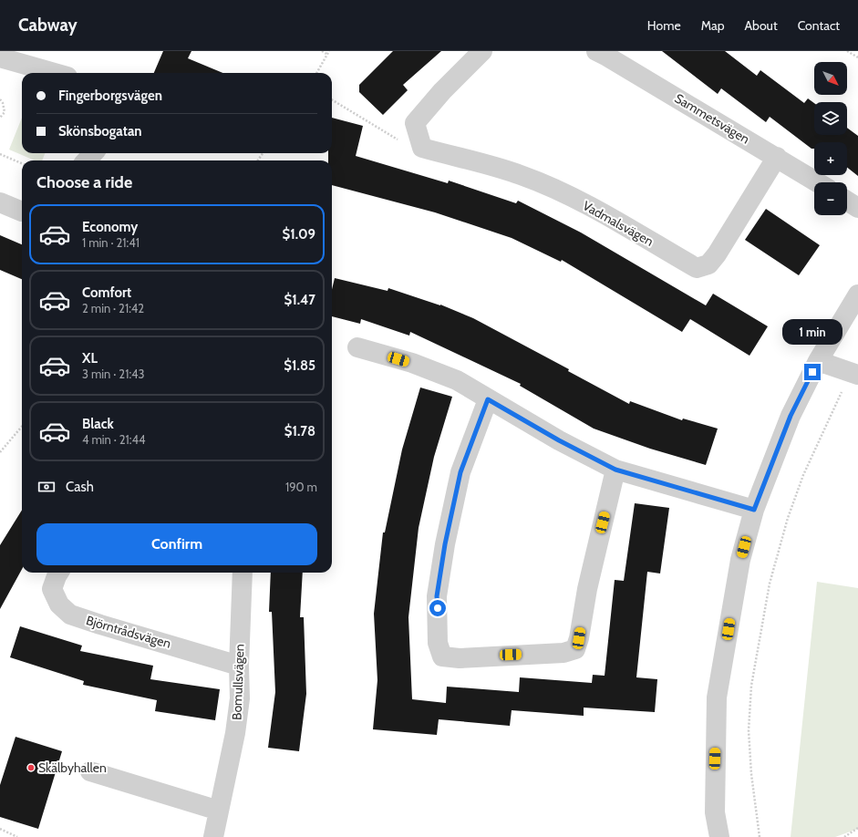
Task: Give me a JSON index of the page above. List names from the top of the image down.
{
  "streets": {
    "street": [
      "Sammetsvägen",
      "Vadmalsvägen",
      "Björntrådsvägen",
      "Bomullsvägen"
    ]
  },
  "crossings": [
    ["Sammetsvägen", "Vadmalsvägen"],
    ["Björntrådsvägen", "Bomullsvägen"]
  ],
  "places": ["Skälbyhallen"],
  "north": "bottom right",
  "page": {
    "header": "Cabway",
    "nav": [
      "Home",
      "Map",
      "About",
      "Contact"
    ],
    "map_buttons": ["+", "−"],
    "banner": ["Fingerborgsvägen", "Skönsbogatan"],
    "heading": "Choose a ride",
    "list": [
      {
        "name": "Economy",
        "note": "1 min · 21:41",
        "value": "$1.09"
      },
      {
        "name": "Comfort",
        "note": "2 min · 21:42",
        "value": "$1.47"
      },
      {
        "name": "XL",
        "note": "3 min · 21:43",
        "value": "$1.85"
      },
      {
        "name": "Black",
        "note": "4 min · 21:44",
        "value": "$1.78"
      }
    ],
    "bubble": "1 min",
    "pay": ["Cash", "190 m"],
    "buttons": "Confirm"
  }
}
